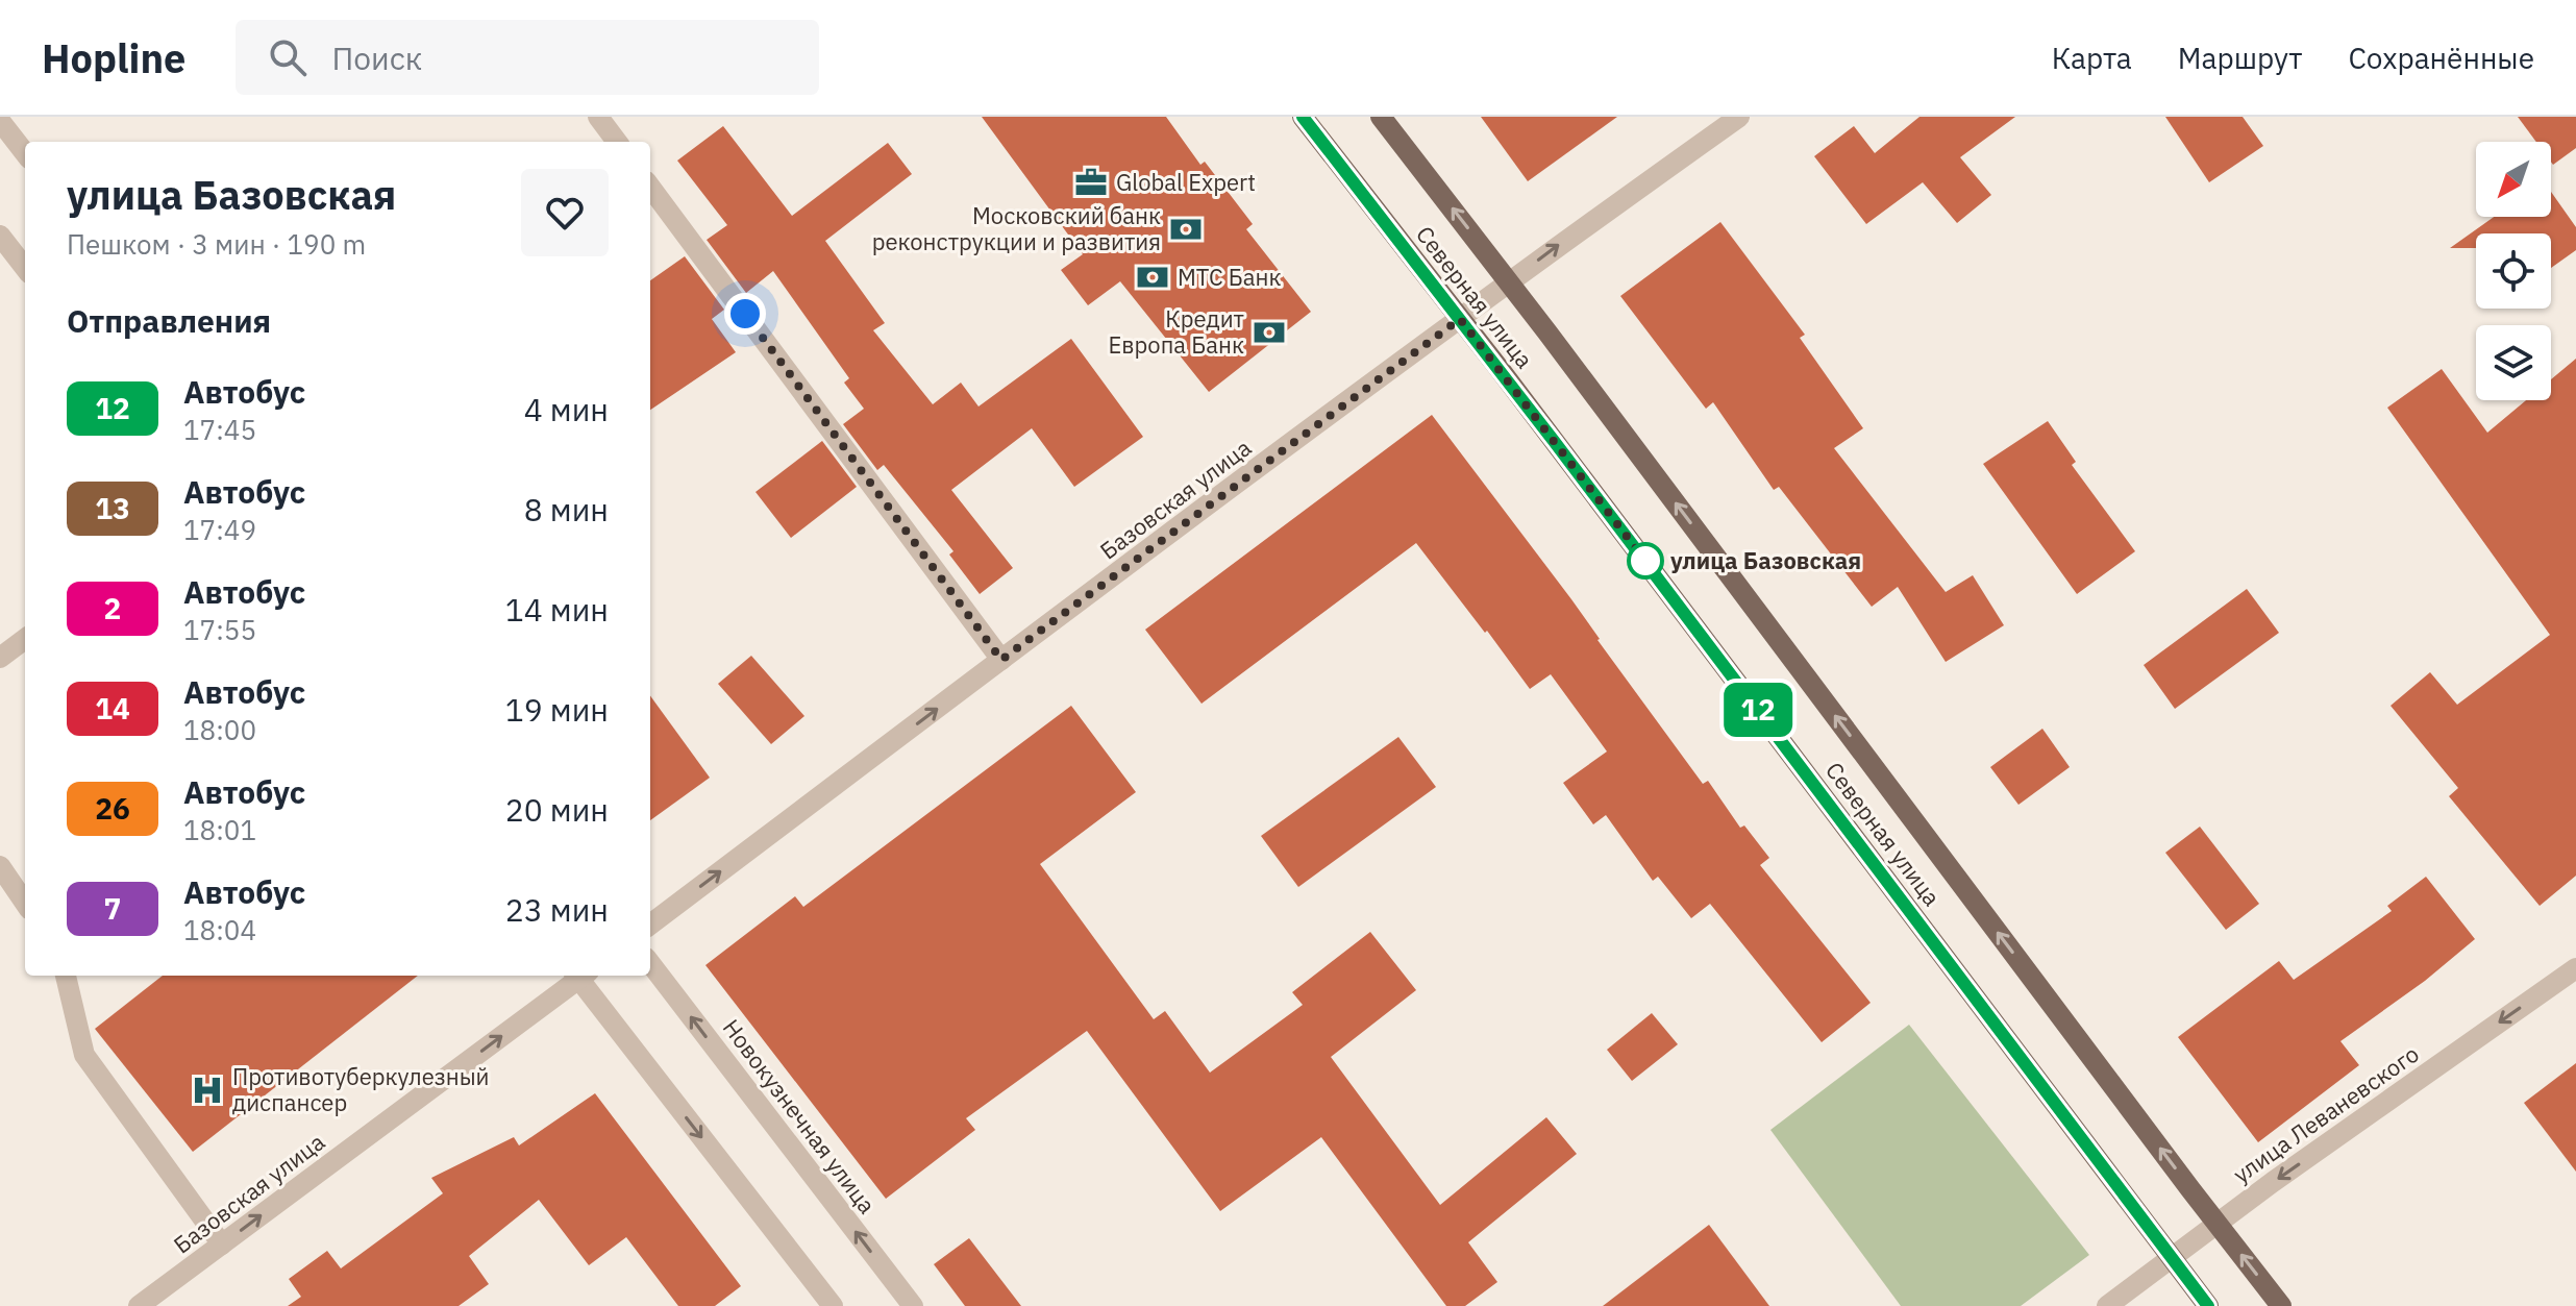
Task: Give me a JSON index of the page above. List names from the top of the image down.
{
  "streets": {
    "main road": ["Северная улица"],
    "street": ["Базовская улица", "улица Леваневского", "Новокузнечная улица"]
  },
  "crossings": [
    ["Северная улица", "Базовская улица"],
    ["Северная улица", "улица Леваневского"]
  ],
  "one_way": ["Базовская улица", "улица Леваневского"],
  "places": {
    "office": ["Global Expert"],
    "bank": ["Московский банк реконструкции и развития", "МТС Банк", "Кредит Европа Банк"],
    "other": ["улица Базовская"],
    "hospital": ["Противотуберкулезный диспансер"]
  },
  "lines": ["bus line 12"],
  "north": "bottom left",
  "page": {
    "header": "Hopline",
    "search": "Поиск",
    "nav": ["Карта", "Маршрут", "Сохранённые"],
    "on_map": "12",
    "heading": [
      ["улица Базовская", "Пешком · 3 мин · 190 m"],
      "Отправления"
    ],
    "list": [
      {
        "mark": "12",
        "name": "Автобус",
        "note": "17:45",
        "value": "4 мин"
      },
      {
        "mark": "13",
        "name": "Автобус",
        "note": "17:49",
        "value": "8 мин"
      },
      {
        "mark": "2",
        "name": "Автобус",
        "note": "17:55",
        "value": "14 мин"
      },
      {
        "mark": "14",
        "name": "Автобус",
        "note": "18:00",
        "value": "19 мин"
      },
      {
        "mark": "26",
        "name": "Автобус",
        "note": "18:01",
        "value": "20 мин"
      },
      {
        "mark": "7",
        "name": "Автобус",
        "note": "18:04",
        "value": "23 мин"
      }
    ]
  }
}
